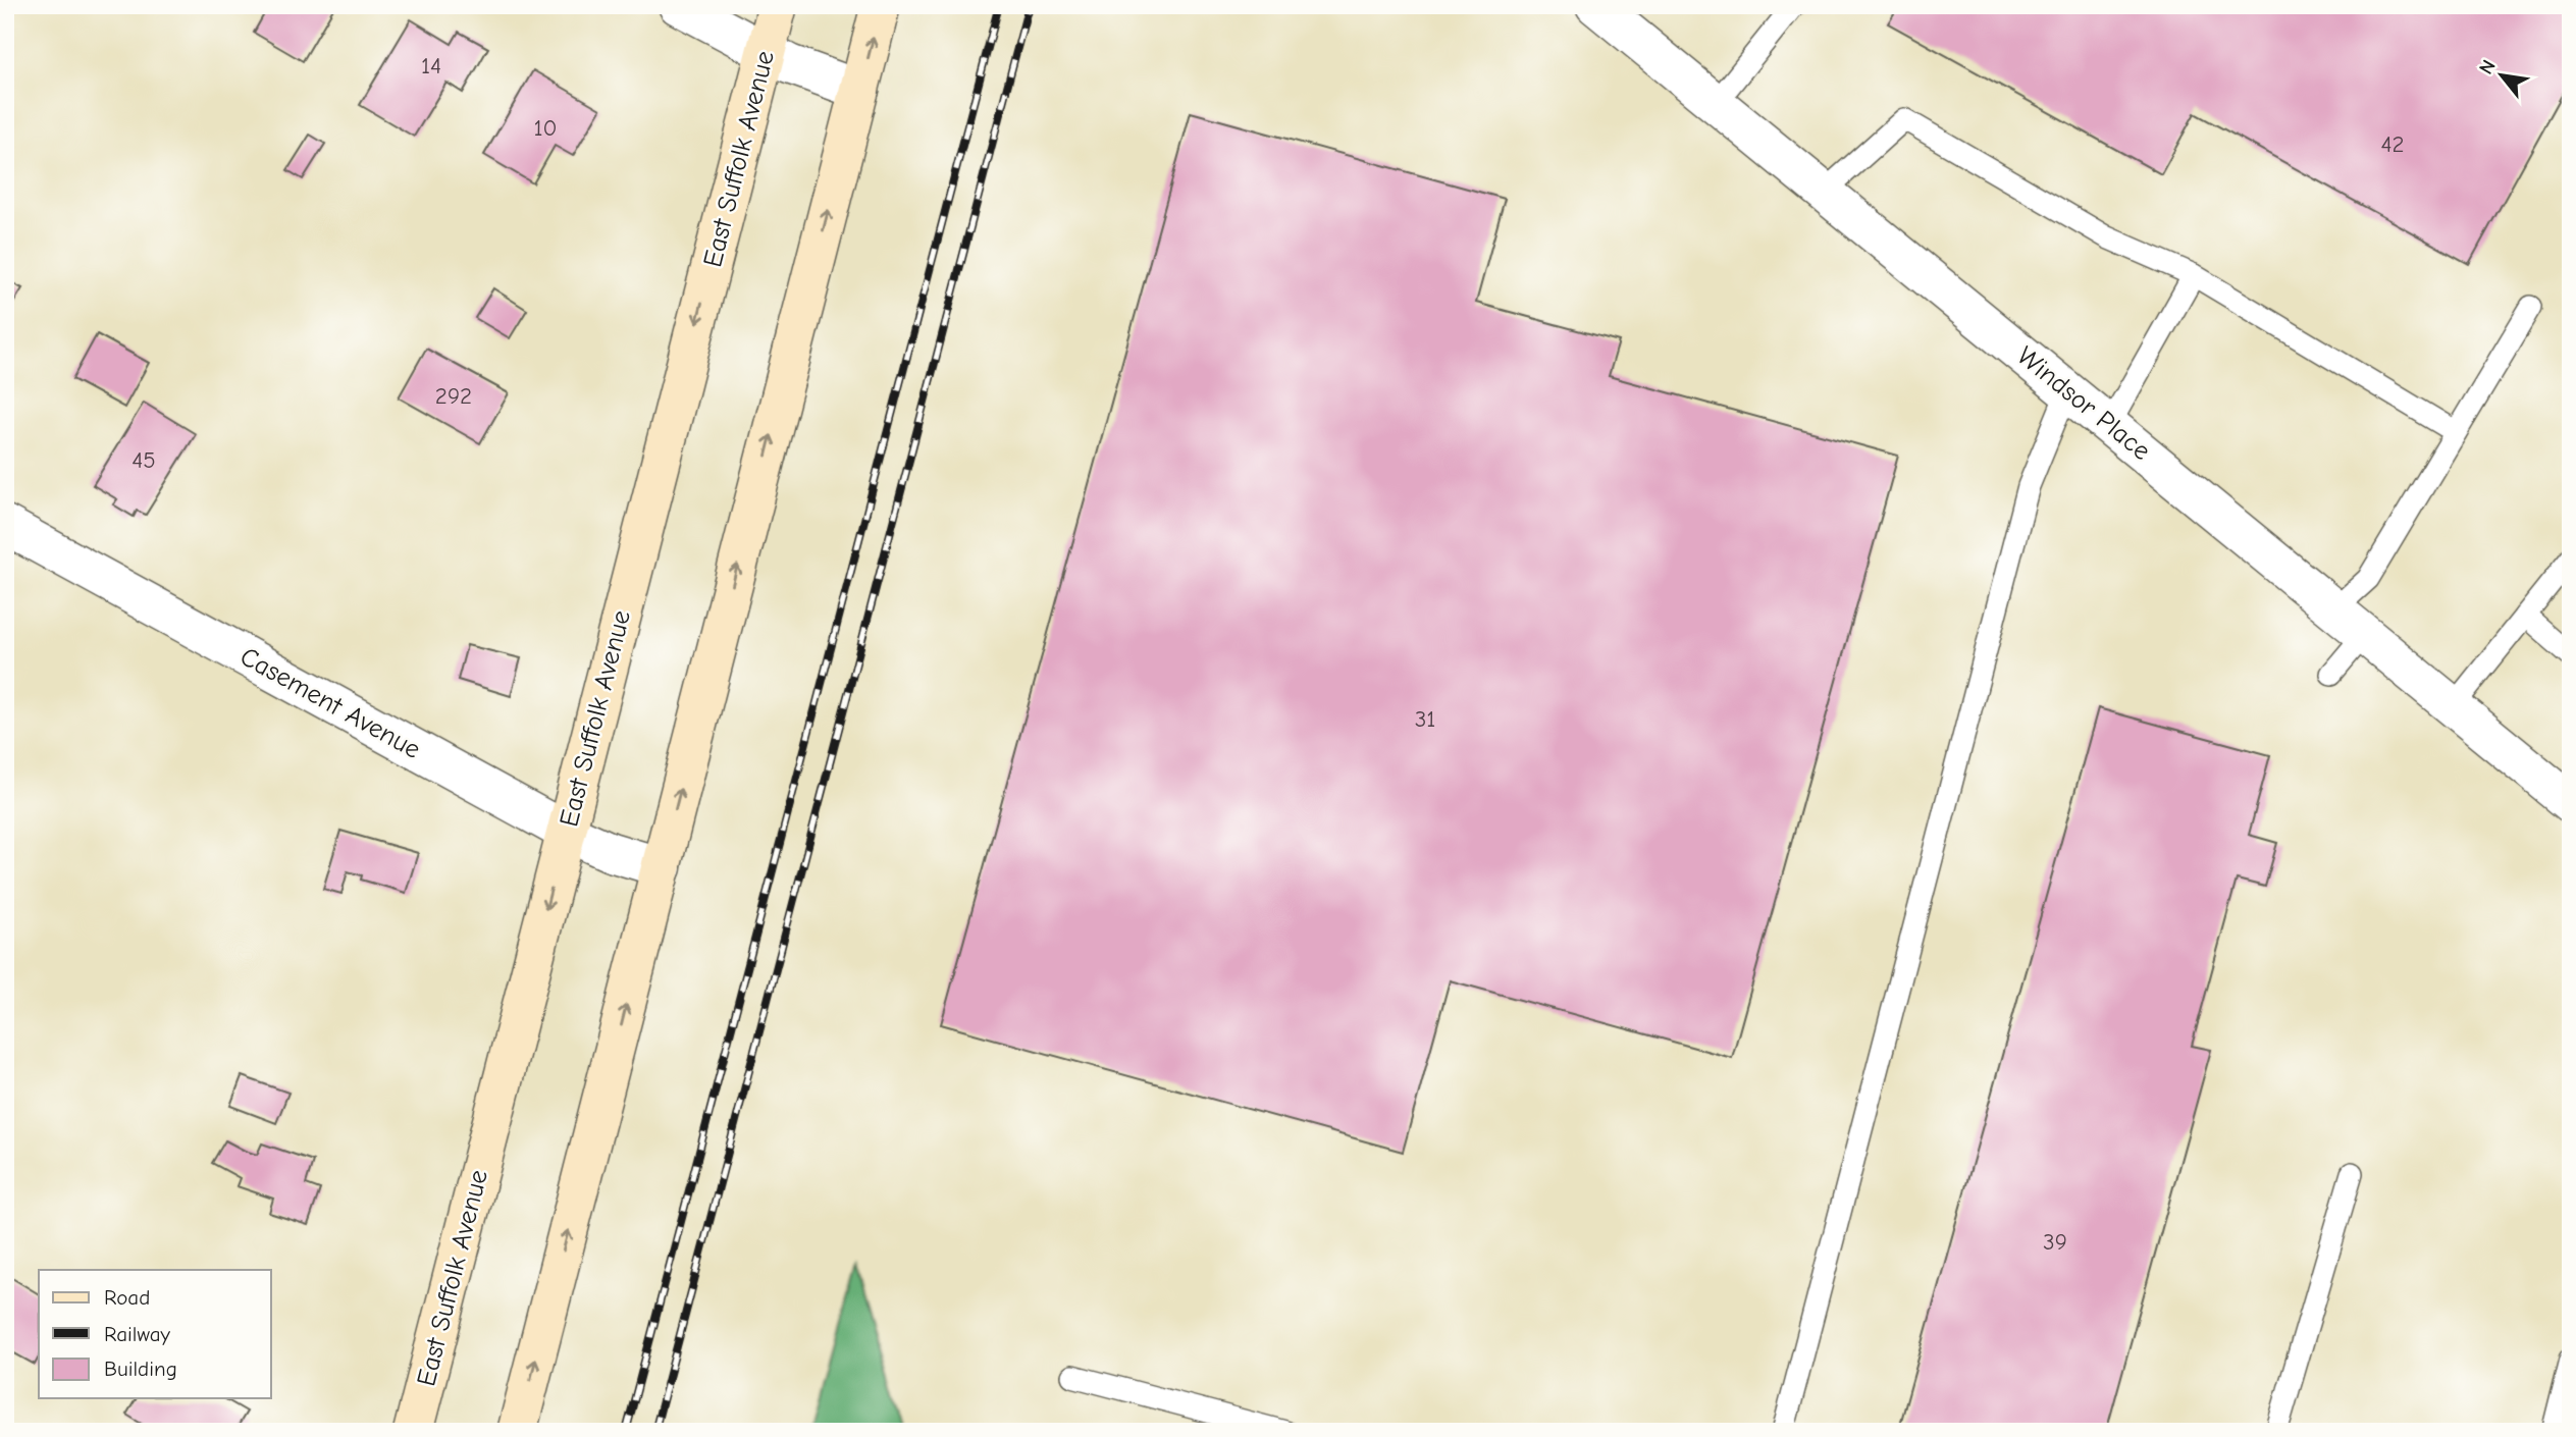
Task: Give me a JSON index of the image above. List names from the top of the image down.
{
  "streets": {
    "main road": ["East Suffolk Avenue"],
    "street": ["Windsor Place", "Casement Avenue"]
  },
  "crossings": [
    ["East Suffolk Avenue", "Casement Avenue"]
  ],
  "house_numbers": [
    "14",
    "10",
    "42",
    "292",
    "45",
    "31",
    "39"
  ],
  "legend": ["Road", "Railway", "Building"],
  "north": "top left"
}
